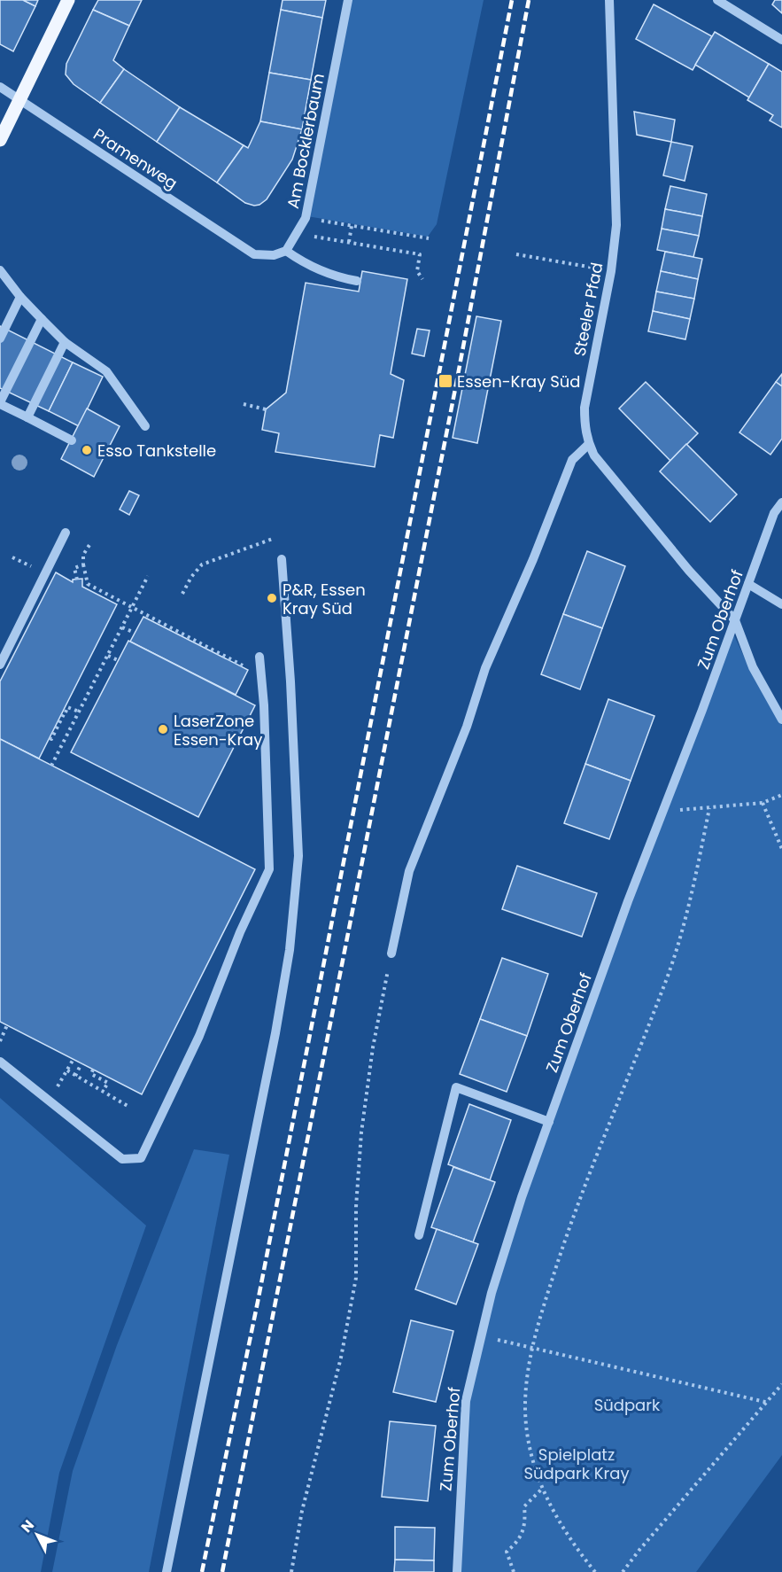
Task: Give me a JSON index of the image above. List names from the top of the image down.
{
  "streets": {
    "street": [
      "Am Bocklerbaum",
      "Pramenweg",
      "Steeler Pfad",
      "Zum Oberhof"
    ]
  },
  "crossings": [
    ["Am Bocklerbaum", "Pramenweg"],
    ["Steeler Pfad", "Zum Oberhof"]
  ],
  "parks": ["Südpark", "Spielplatz Südpark Kray"],
  "places": {
    "transit": ["Essen-Kray Süd"],
    "other": ["Esso Tankstelle", "P&R, Essen Kray Süd", "LaserZone Essen-Kray"]
  },
  "north": "top left"
}
